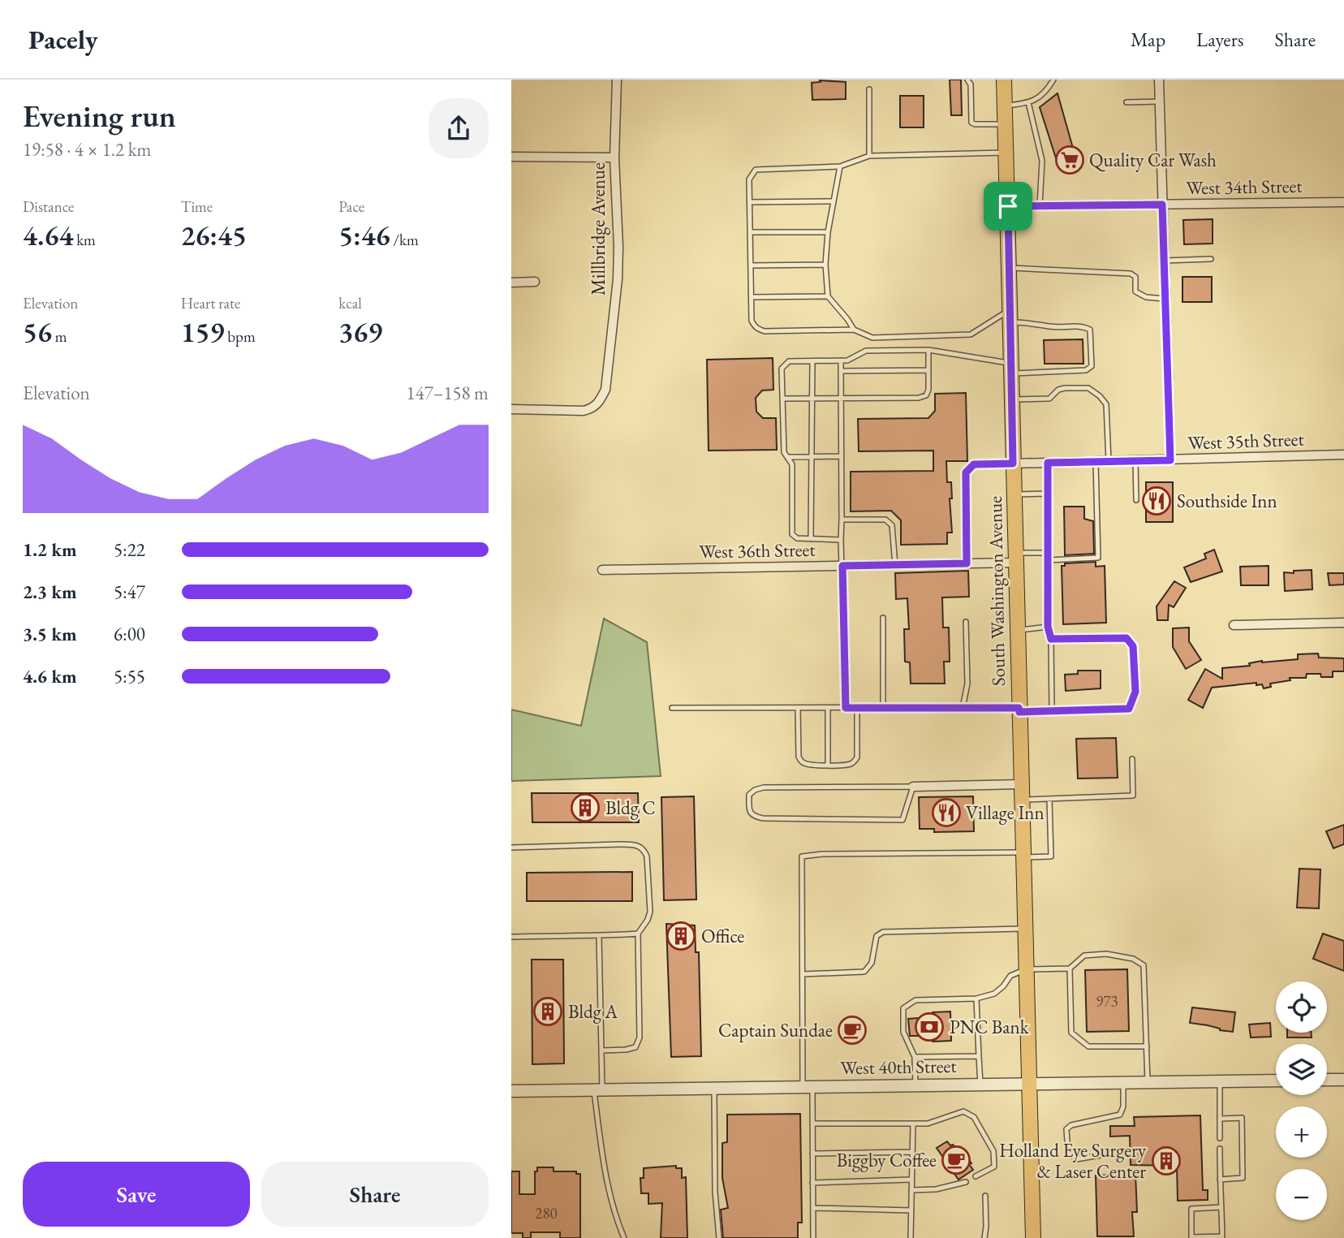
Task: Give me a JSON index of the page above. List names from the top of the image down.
{
  "streets": {
    "main road": ["South Washington Avenue"],
    "street": [
      "West 34th Street",
      "Millbridge Avenue",
      "West 35th Street",
      "West 36th Street",
      "West 40th Street"
    ]
  },
  "crossings": [
    ["West 34th Street", "South Washington Avenue"],
    ["West 35th Street", "South Washington Avenue"],
    ["West 36th Street", "South Washington Avenue"],
    ["South Washington Avenue", "West 40th Street"]
  ],
  "places": {
    "supermarket": ["Quality Car Wash"],
    "restaurant": ["Southside Inn", "Village Inn"],
    "building": [
      "Bldg C",
      "Office",
      "Bldg A",
      "Holland Eye Surgery & Laser Center"
    ],
    "bank": ["PNC Bank"],
    "cafe": ["Captain Sundae", "Biggby Coffee"]
  },
  "house_numbers": ["973", "280"],
  "page": {
    "header": "Pacely",
    "nav": ["Map", "Layers", "Share"],
    "heading": ["Evening run", "19:58 · 4 × 1.2 km"],
    "stats": [
      ["Distance", "4.64 km"],
      ["Time", "26:45"],
      ["Pace", "5:46 /km"],
      ["Elevation", "56 m"],
      ["Heart rate", "159 bpm"],
      ["kcal", "369"]
    ],
    "chart": ["Elevation", "147–158 m"],
    "list": [
      {
        "name": "1.2 km",
        "note": "5:22"
      },
      {
        "name": "2.3 km",
        "note": "5:47"
      },
      {
        "name": "3.5 km",
        "note": "6:00"
      },
      {
        "name": "4.6 km",
        "note": "5:55"
      }
    ],
    "map_buttons": ["+", "−"],
    "buttons": ["Save", "Share"]
  }
}
